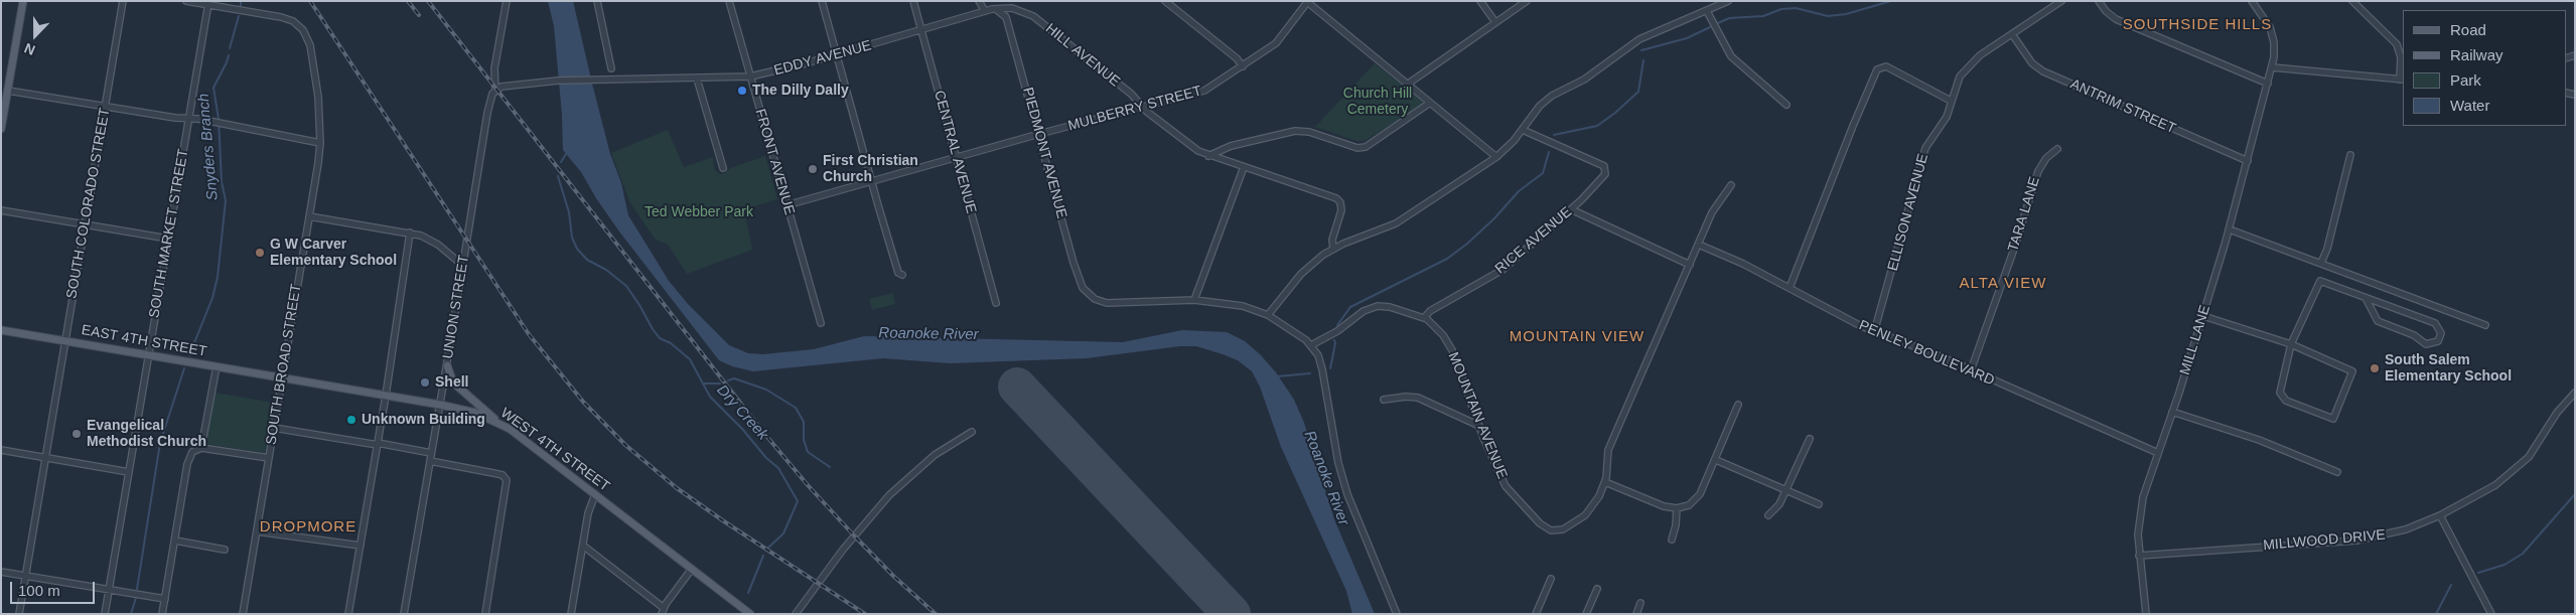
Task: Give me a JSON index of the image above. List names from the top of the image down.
{
  "streets": {
    "main road": ["EAST 4TH STREET", "WEST 4TH STREET"],
    "street": [
      "HILL AVENUE",
      "EDDY AVENUE",
      "ANTRIM STREET",
      "MULBERRY STREET",
      "CENTRAL AVENUE",
      "PIEDMONT AVENUE",
      "FRONT AVENUE",
      "SOUTH COLORADO STREET",
      "ELLISON AVENUE",
      "TARA LANE",
      "SOUTH MARKET STREET",
      "RICE AVENUE",
      "UNION STREET",
      "MILL LANE",
      "PENLEY BOULEVARD",
      "SOUTH BROAD STREET",
      "MOUNTAIN AVENUE",
      "MILLWOOD DRIVE"
    ]
  },
  "crossings": [
    ["HILL AVENUE", "EDDY AVENUE"],
    ["HILL AVENUE", "MULBERRY STREET"],
    ["HILL AVENUE", "PIEDMONT AVENUE"],
    ["EDDY AVENUE", "CENTRAL AVENUE"],
    ["EDDY AVENUE", "PIEDMONT AVENUE"],
    ["EDDY AVENUE", "FRONT AVENUE"],
    ["EDDY AVENUE", "UNION STREET"],
    ["ANTRIM STREET", "ELLISON AVENUE"],
    ["ANTRIM STREET", "MILL LANE"],
    ["MULBERRY STREET", "CENTRAL AVENUE"],
    ["MULBERRY STREET", "PIEDMONT AVENUE"],
    ["MULBERRY STREET", "FRONT AVENUE"],
    ["SOUTH COLORADO STREET", "EAST 4TH STREET"],
    ["ELLISON AVENUE", "PENLEY BOULEVARD"],
    ["TARA LANE", "PENLEY BOULEVARD"],
    ["SOUTH MARKET STREET", "EAST 4TH STREET"],
    ["SOUTH MARKET STREET", "SOUTH BROAD STREET"],
    ["RICE AVENUE", "MOUNTAIN AVENUE"],
    ["UNION STREET", "WEST 4TH STREET"],
    ["MILL LANE", "PENLEY BOULEVARD"],
    ["MILL LANE", "MILLWOOD DRIVE"],
    ["EAST 4TH STREET", "SOUTH BROAD STREET"],
    ["EAST 4TH STREET", "WEST 4TH STREET"],
    ["PENLEY BOULEVARD", "MOUNTAIN AVENUE"],
    ["SOUTH BROAD STREET", "WEST 4TH STREET"]
  ],
  "districts": [
    "SOUTHSIDE HILLS",
    "ALTA VIEW",
    "MOUNTAIN VIEW",
    "DROPMORE"
  ],
  "water": ["Snyders Branch", "Roanoke River", "Dry Creek"],
  "parks": ["Church Hill Cemetery", "Ted Webber Park"],
  "places": [
    "The Dilly Dally",
    "First Christian Church",
    "G W Carver Elementary School",
    "South Salem Elementary School",
    "Shell",
    "Unknown Building",
    "Evangelical Methodist Church"
  ],
  "legend": [
    "Road",
    "Railway",
    "Park",
    "Water"
  ],
  "scale_bar": "100 m",
  "north": "bottom"
}
